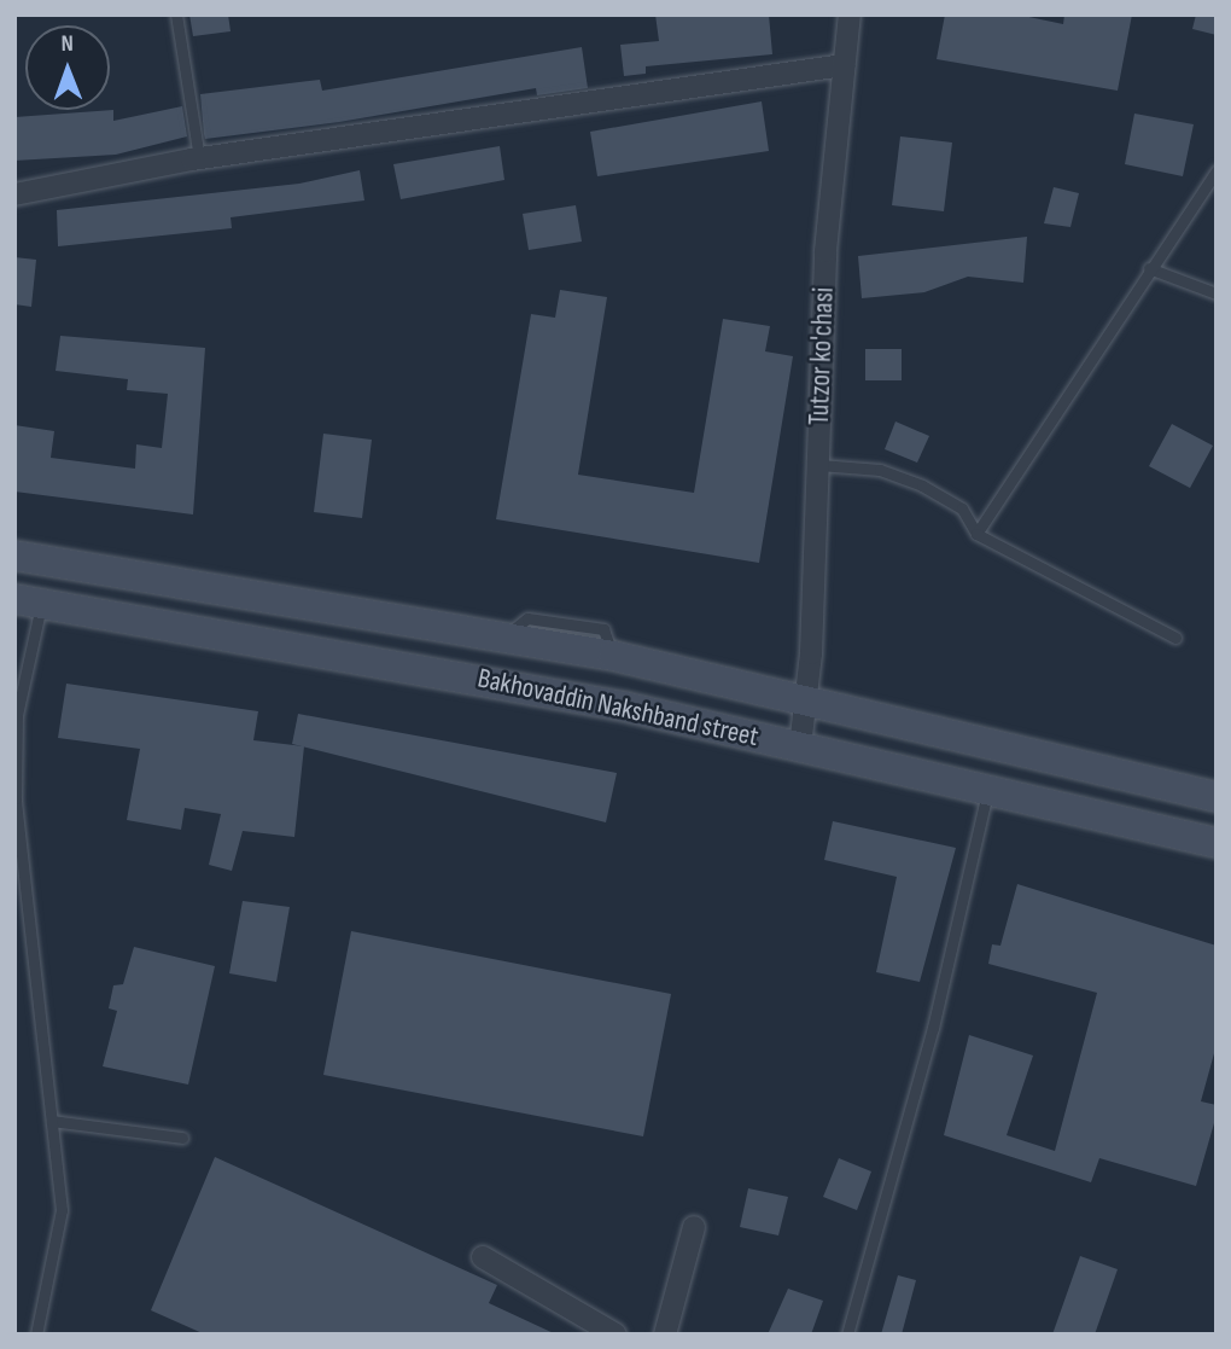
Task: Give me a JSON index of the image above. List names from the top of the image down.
{
  "streets": {
    "main road": ["Bakhovaddin Nakshband street"],
    "street": ["Tutzor ko'chasi"]
  },
  "crossings": [
    ["Tutzor ko'chasi", "Bakhovaddin Nakshband street"]
  ],
  "north": "top"
}
